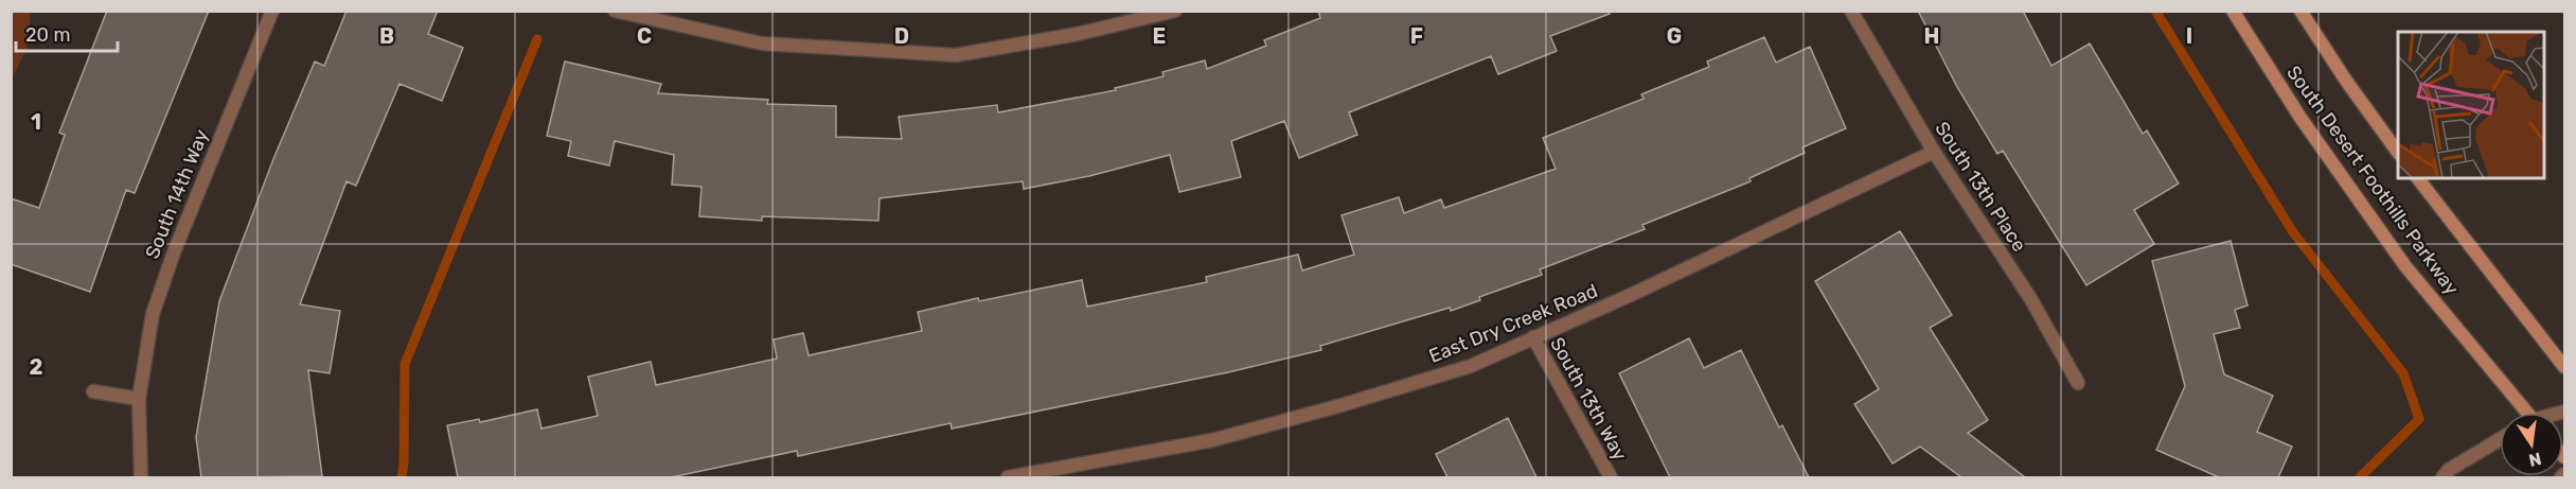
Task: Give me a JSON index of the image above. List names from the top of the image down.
{
  "streets": {
    "street": [
      "South Desert Foothills Parkway",
      "South 13th Place",
      "South 14th Way",
      "East Dry Creek Road",
      "South 13th Way"
    ]
  },
  "crossings": [
    ["South 13th Place", "East Dry Creek Road"],
    ["East Dry Creek Road", "South 13th Way"]
  ],
  "scale_bar": "20 m",
  "north": "bottom",
  "grid": {
    "columns": [
      "B",
      "C",
      "D",
      "E",
      "F",
      "G",
      "H",
      "I"
    ],
    "rows": ["1", "2"]
  }
}
